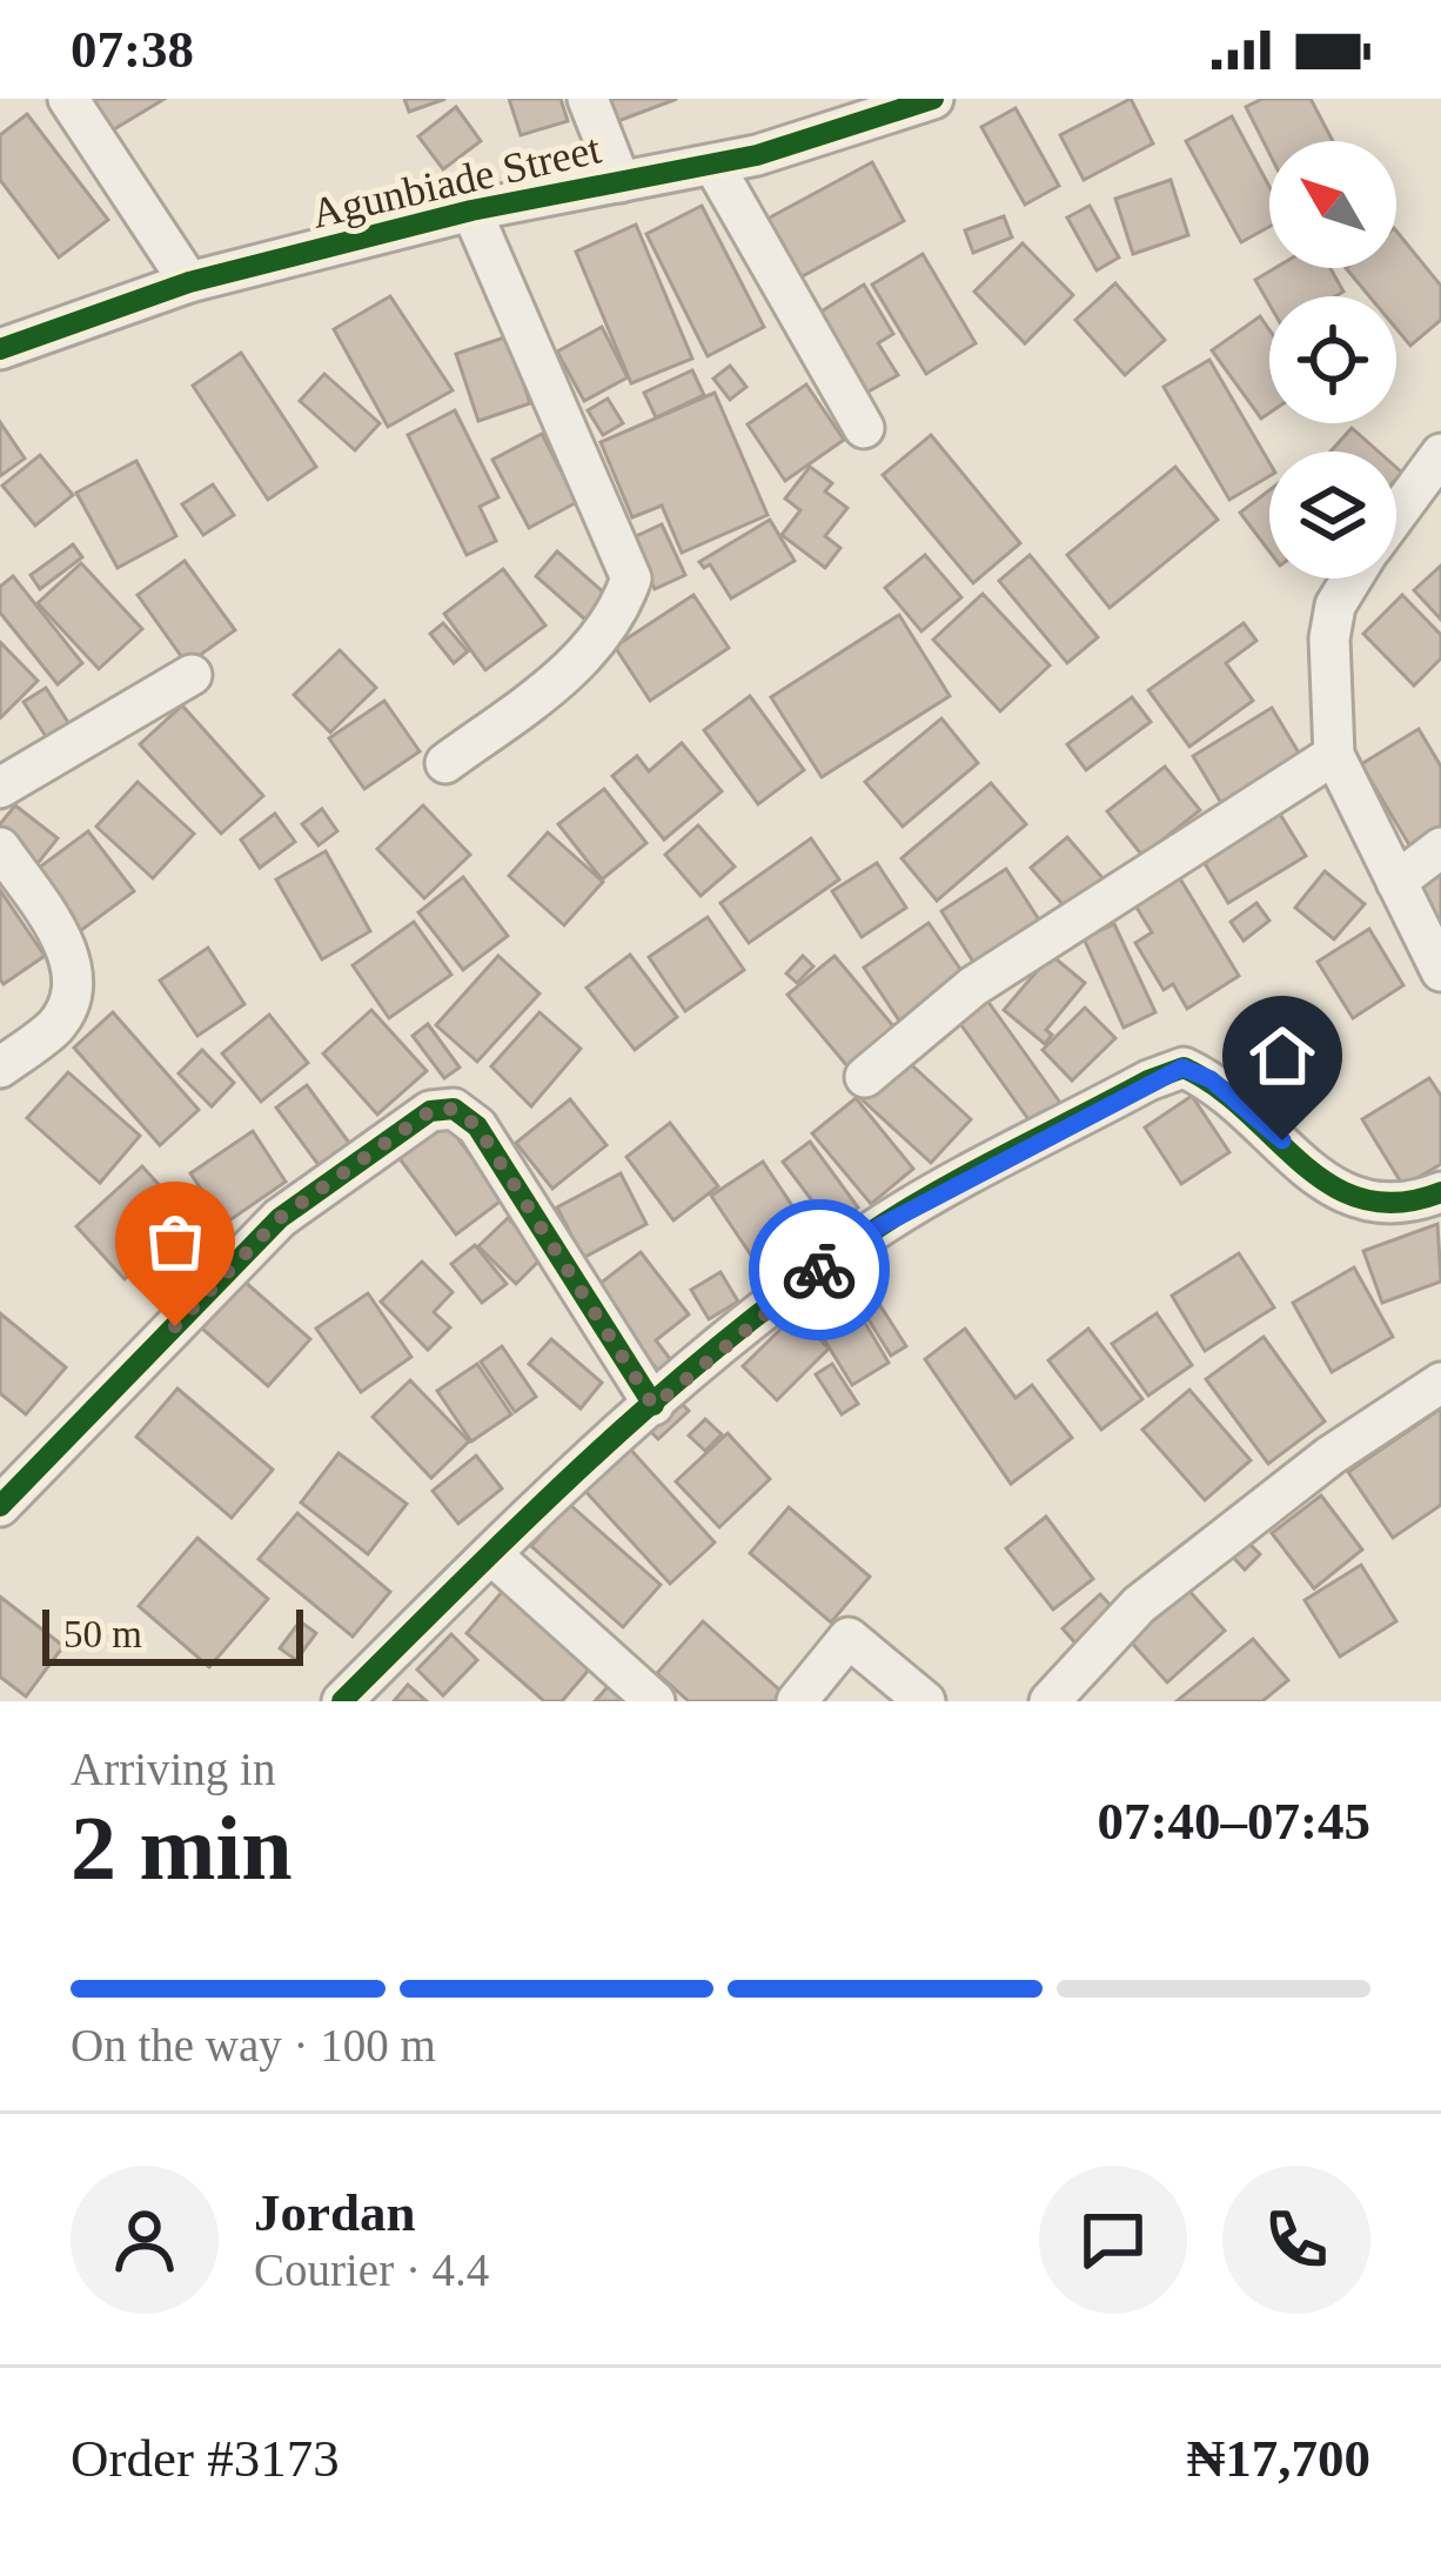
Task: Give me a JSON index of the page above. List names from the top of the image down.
{
  "streets": {
    "street": ["Agunbiade Street"]
  },
  "scale_bar": "50 m",
  "north": "top left",
  "page": {
    "status": "07:38",
    "scale": "50 m",
    "heading": ["2 min", "Arriving in", "07:40–07:45"],
    "panel": [
      "Jordan",
      "Courier · 4.4",
      "Order #3173",
      "₦17,700"
    ],
    "bar": "On the way · 100 m"
  }
}
